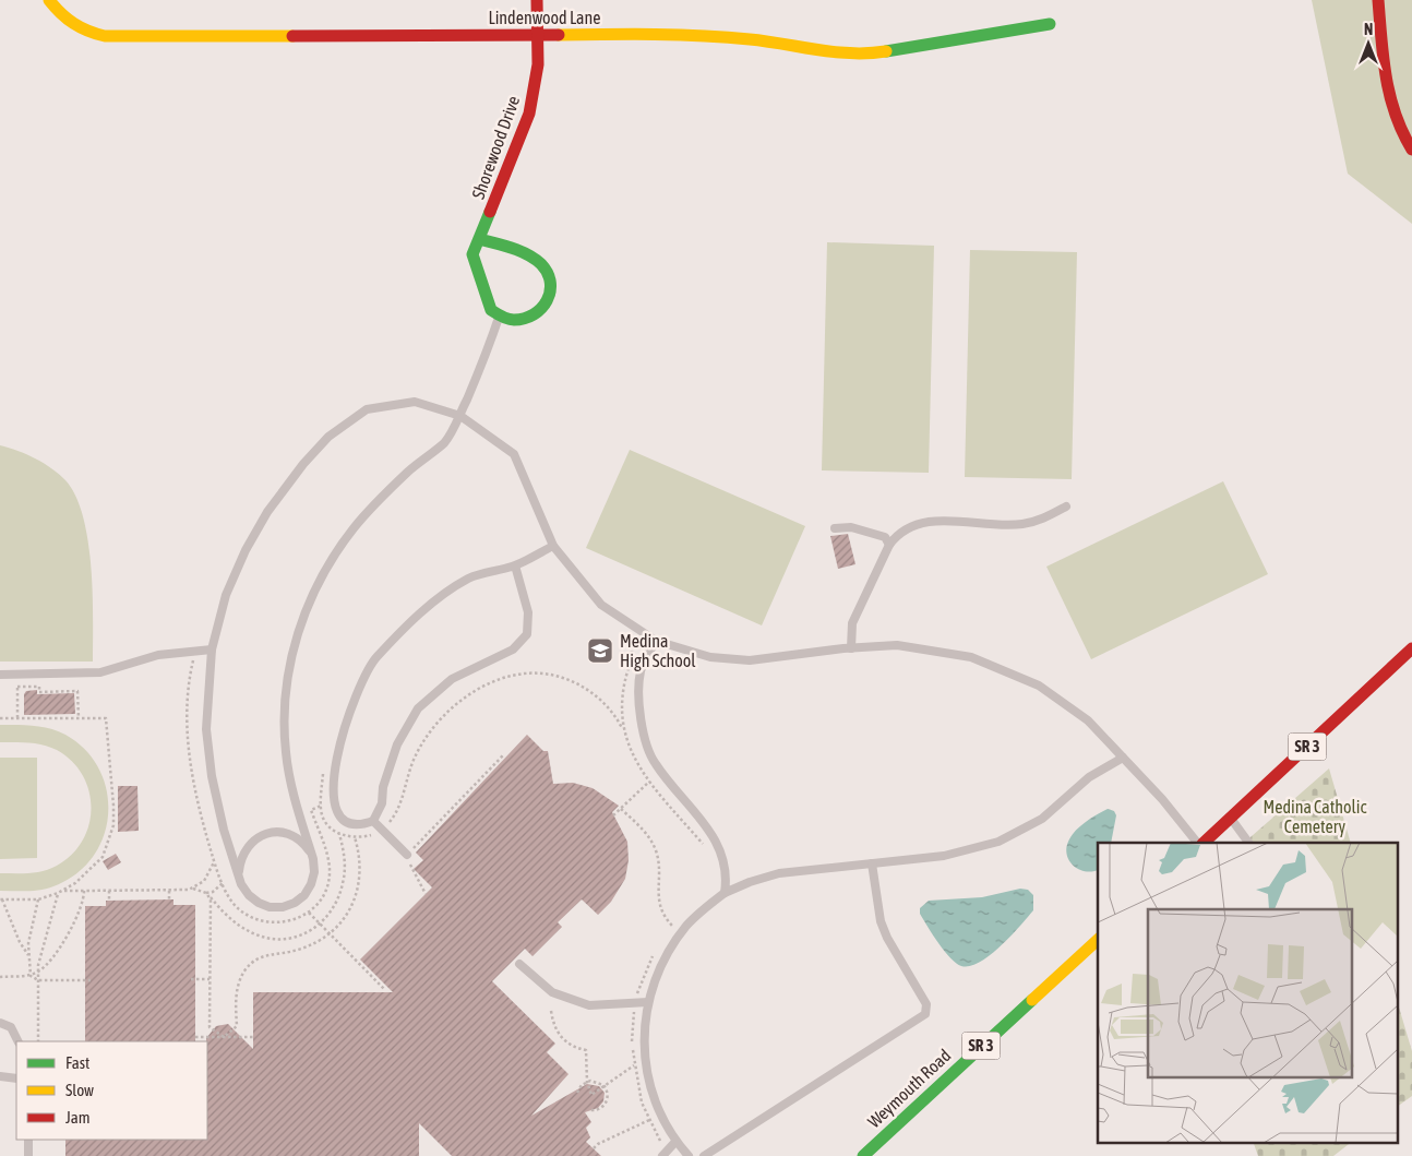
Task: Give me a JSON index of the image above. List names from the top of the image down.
{
  "streets": {
    "street": [
      "Lindenwood Lane",
      "Shorewood Drive",
      "SR 3",
      "Weymouth Road"
    ]
  },
  "crossings": [
    ["Lindenwood Lane", "Shorewood Drive"]
  ],
  "parks": ["Medina Catholic Cemetery"],
  "places": {
    "school or university": ["Medina High School"]
  },
  "legend": ["Fast", "Slow", "Jam"],
  "north": "top"
}
